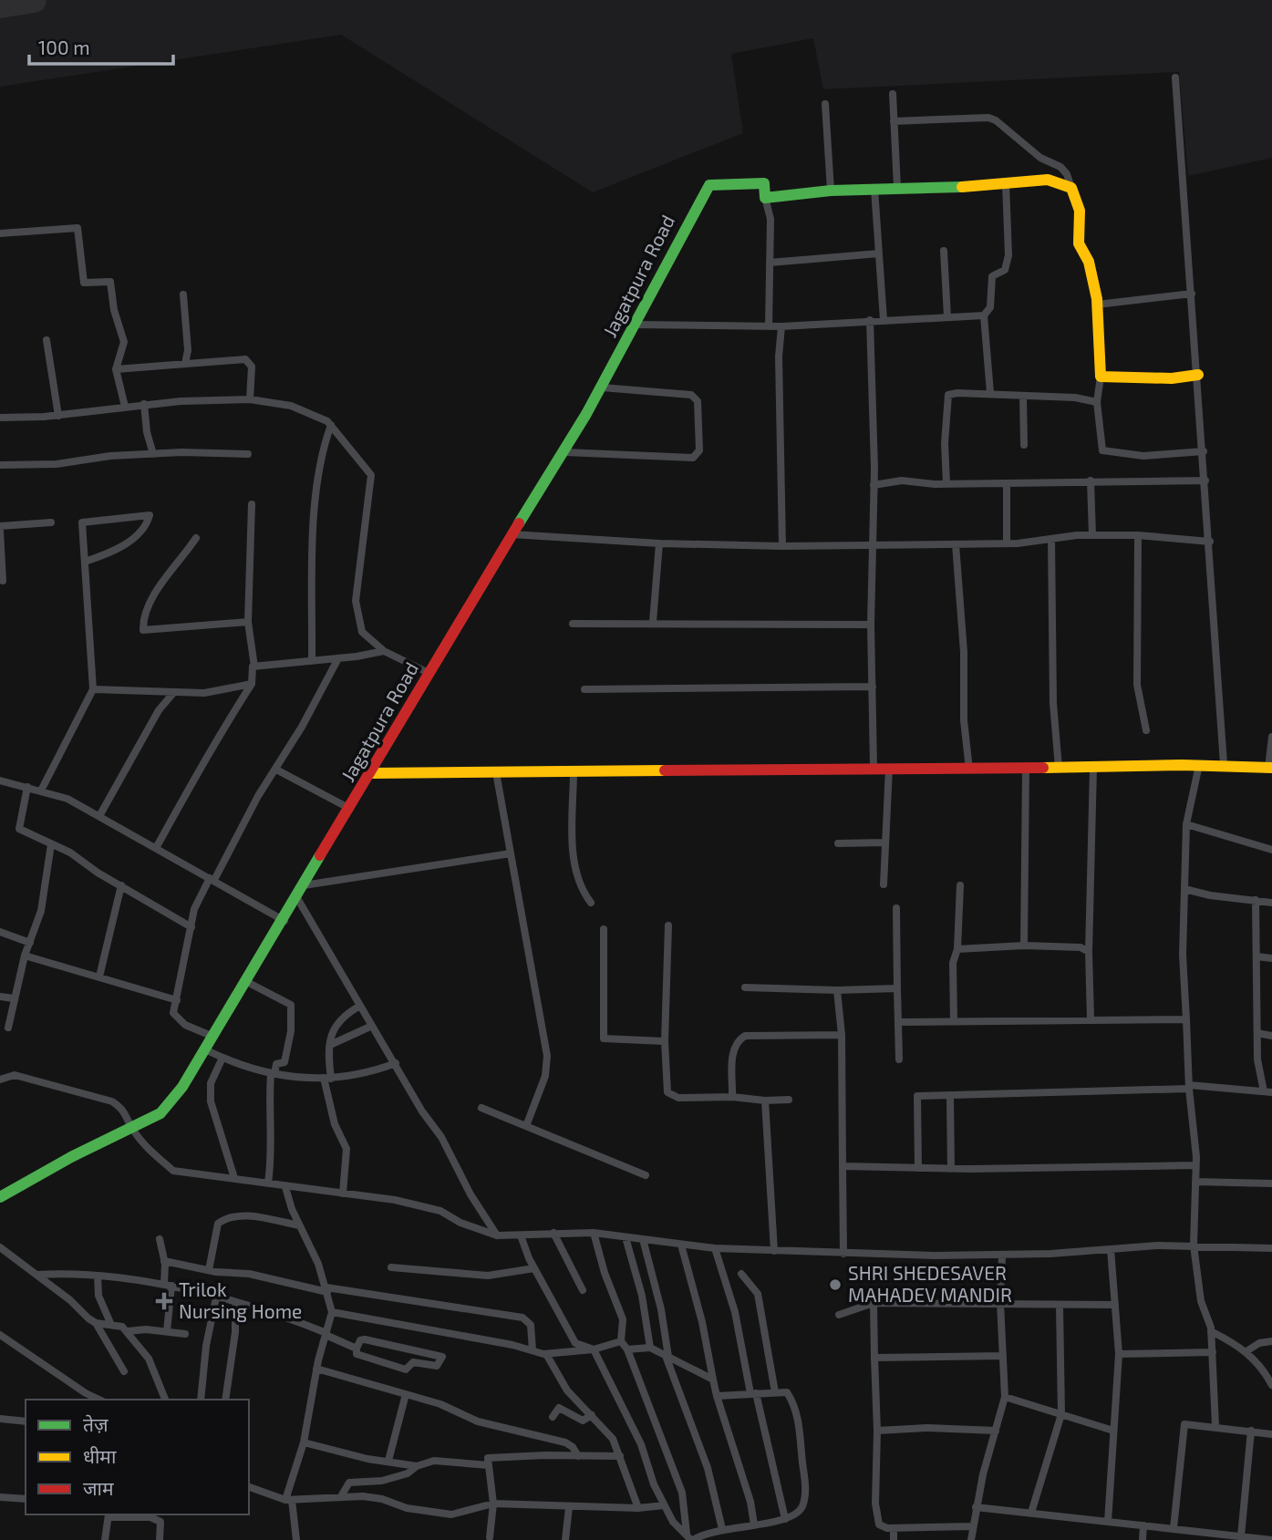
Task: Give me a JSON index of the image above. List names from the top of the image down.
{
  "streets": {
    "street": ["Jagatpura Road"]
  },
  "places": {
    "other": ["SHRI SHEDESAVER MAHADEV MANDIR"],
    "health": ["Trilok Nursing Home"]
  },
  "legend": ["तेज़", "धीमा", "जाम"],
  "scale_bar": "100 m"
}
